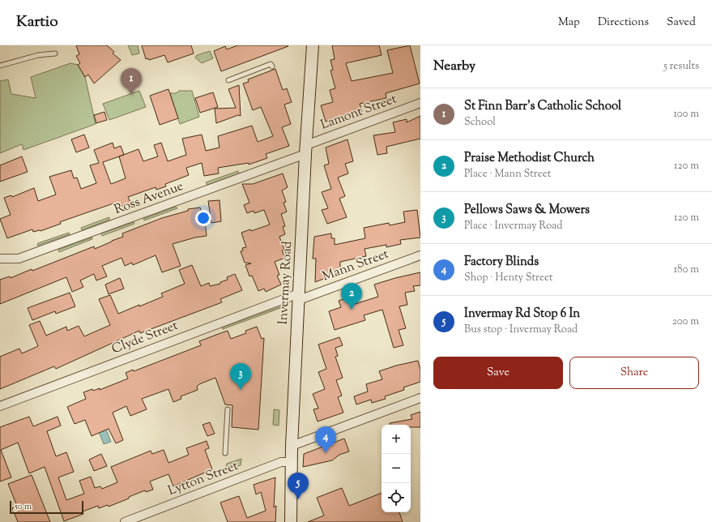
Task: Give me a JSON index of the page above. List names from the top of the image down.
{
  "streets": {
    "main road": ["Invermay Road"],
    "street": [
      "Lamont Street",
      "Ross Avenue",
      "Mann Street",
      "Clyde Street",
      "Lytton Street"
    ]
  },
  "crossings": [
    ["Lamont Street", "Ross Avenue"],
    ["Lamont Street", "Invermay Road"],
    ["Ross Avenue", "Invermay Road"],
    ["Mann Street", "Invermay Road"],
    ["Mann Street", "Clyde Street"],
    ["Invermay Road", "Clyde Street"],
    ["Invermay Road", "Lytton Street"]
  ],
  "scale_bar": "50 m",
  "page": {
    "header": "Kartio",
    "nav": ["Map", "Directions", "Saved"],
    "heading": ["Nearby", "5 results"],
    "pins": [
      "1",
      "2",
      "3",
      "4",
      "5"
    ],
    "list": [
      {
        "mark": "1",
        "name": "St Finn Barr's Catholic School",
        "note": "School",
        "value": "100 m"
      },
      {
        "mark": "2",
        "name": "Praise Methodist Church",
        "note": "Place · Mann Street",
        "value": "120 m"
      },
      {
        "mark": "3",
        "name": "Pellows Saws & Mowers",
        "note": "Place · Invermay Road",
        "value": "120 m"
      },
      {
        "mark": "4",
        "name": "Factory Blinds",
        "note": "Shop · Henty Street",
        "value": "180 m"
      },
      {
        "mark": "5",
        "name": "Invermay Rd Stop 6 In",
        "note": "Bus stop · Invermay Road",
        "value": "200 m"
      }
    ],
    "buttons": ["Save", "Share"],
    "map_buttons": ["+", "−"],
    "scale": "50 m"
  }
}
